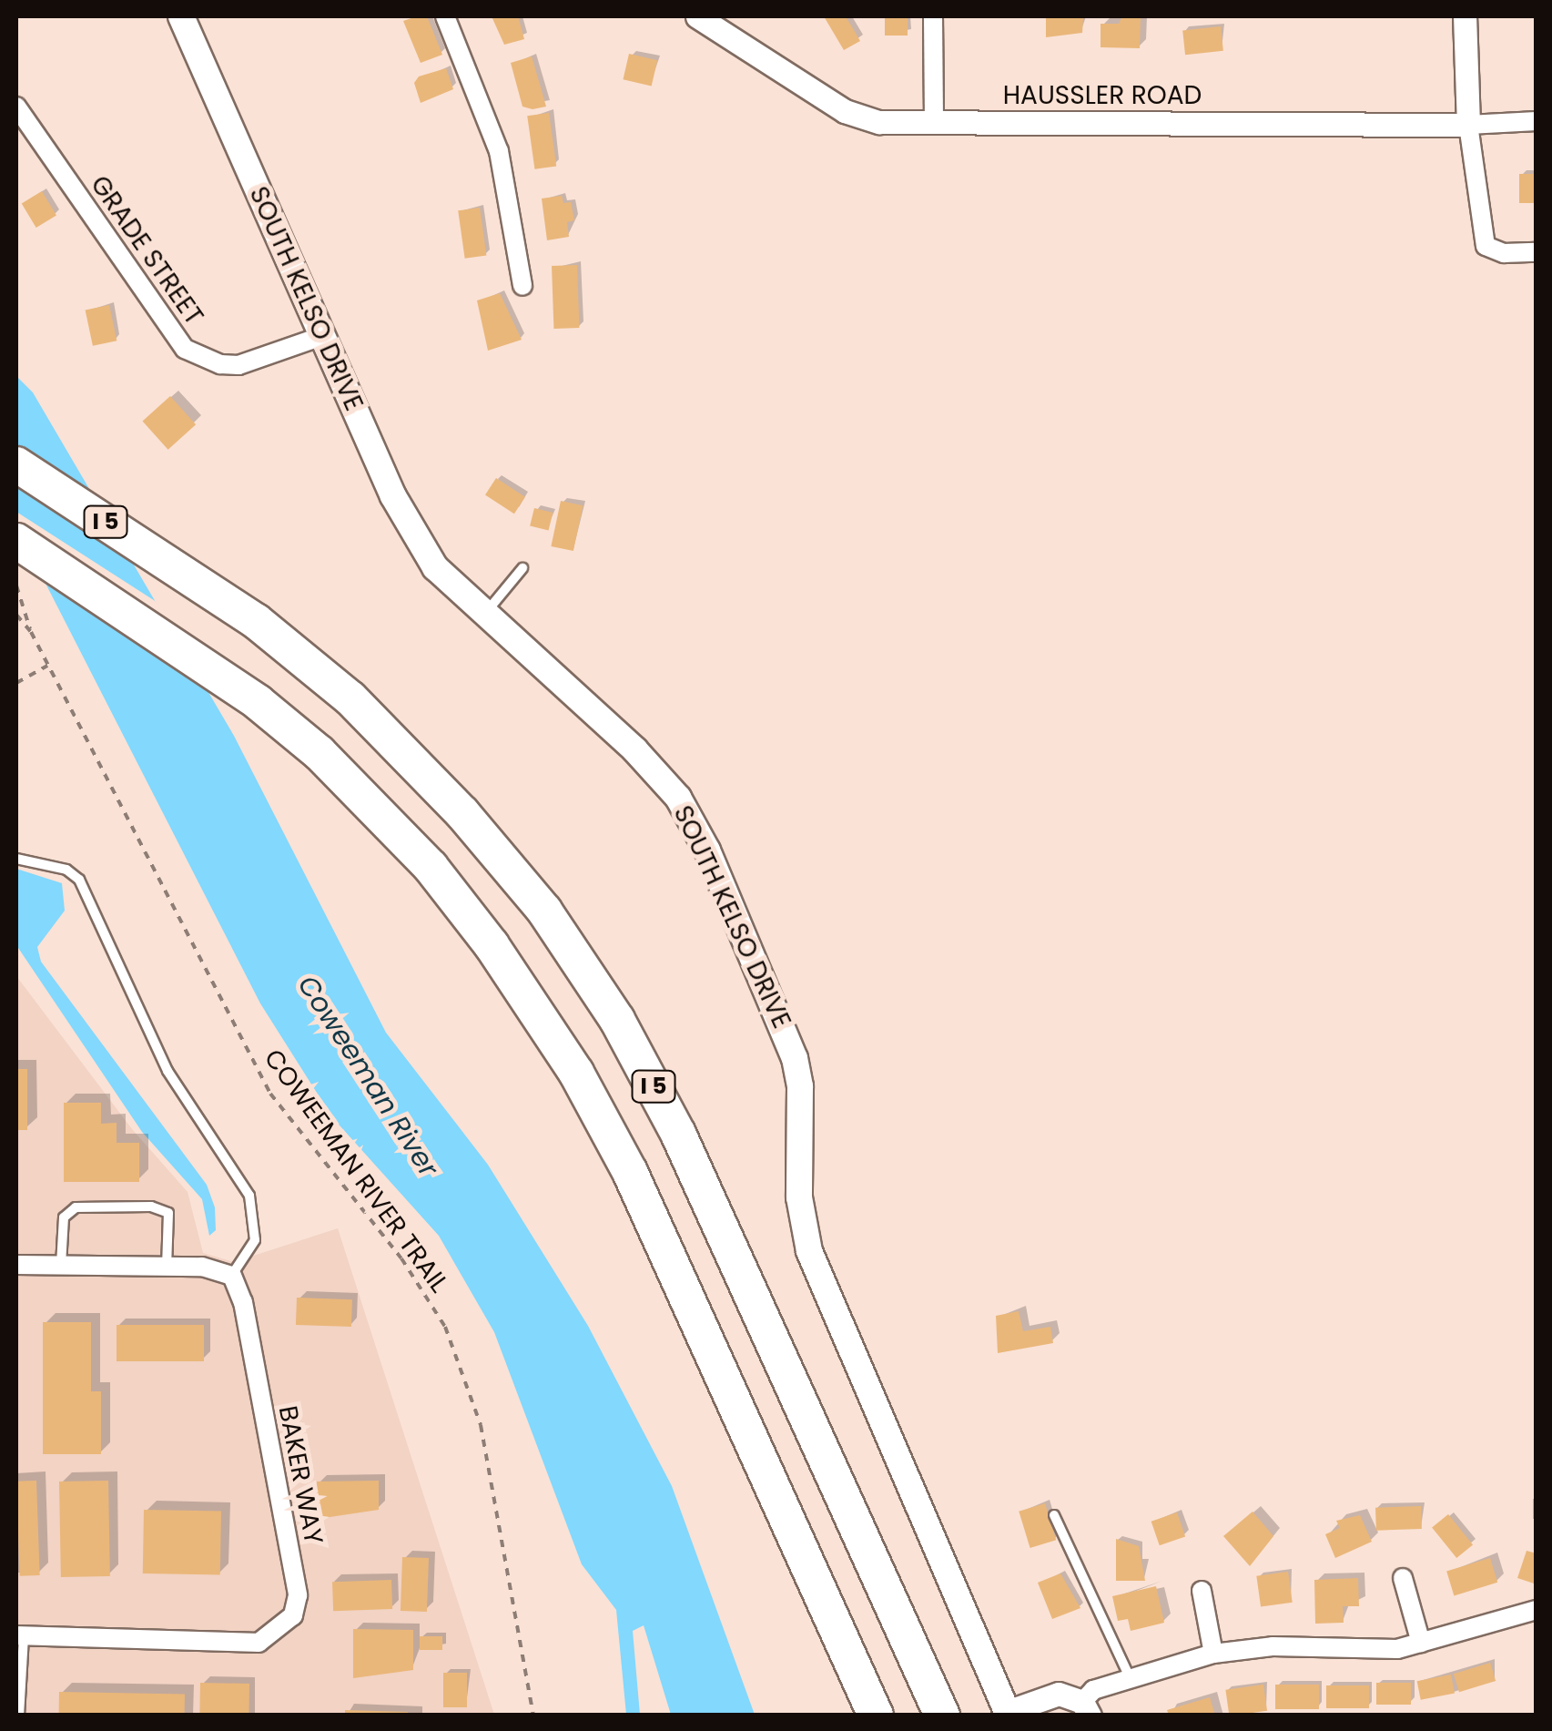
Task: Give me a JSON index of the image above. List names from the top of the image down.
{
  "streets": {
    "highway": ["I 5"],
    "main road": ["SOUTH KELSO DRIVE"],
    "street": ["HAUSSLER ROAD", "GRADE STREET", "BAKER WAY"],
    "path": ["COWEEMAN RIVER TRAIL"]
  },
  "crossings": [
    ["GRADE STREET", "SOUTH KELSO DRIVE"]
  ],
  "water": ["Coweeman River"]
}
